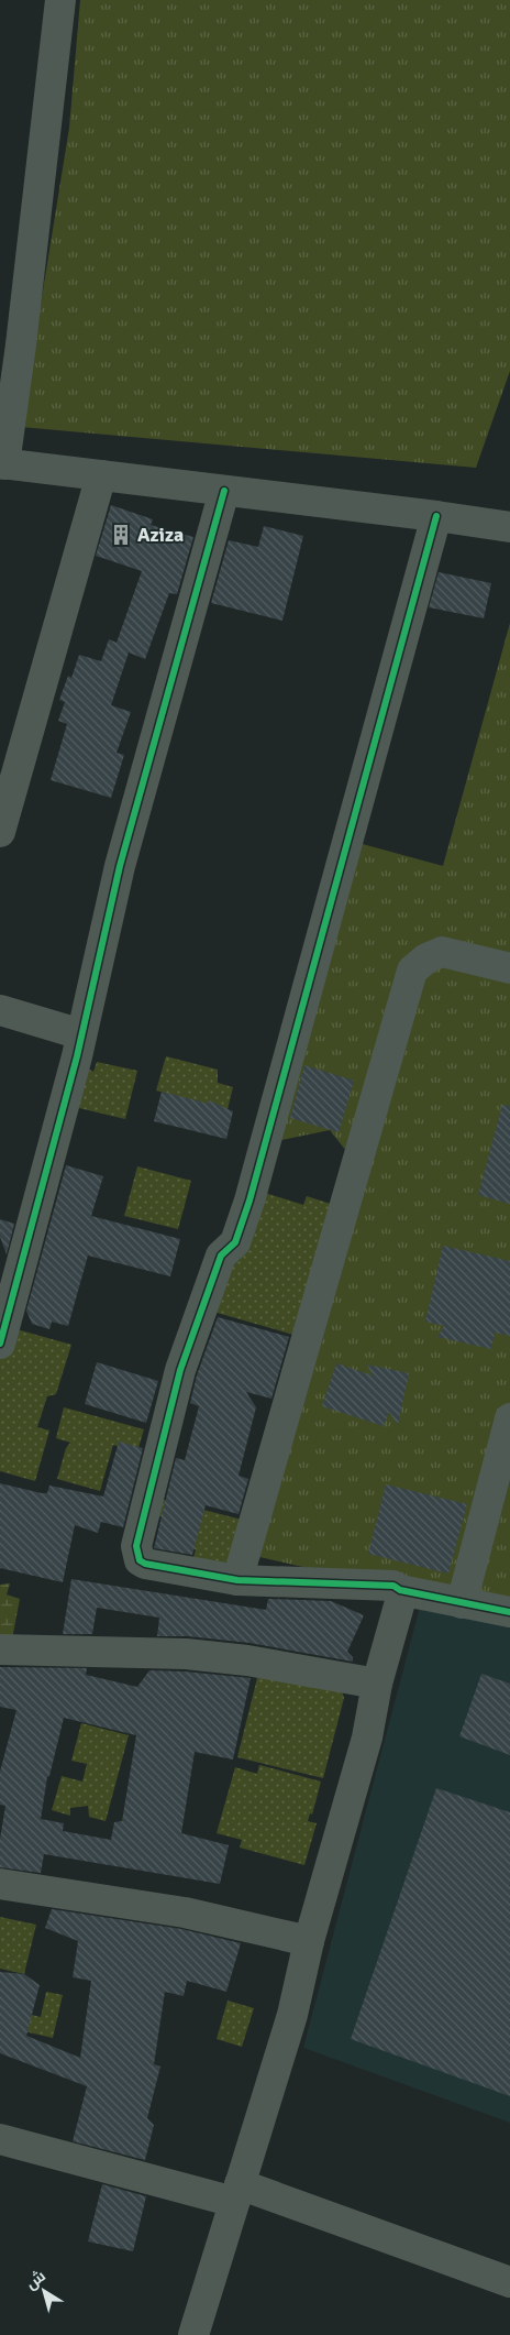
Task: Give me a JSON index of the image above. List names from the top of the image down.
{
  "places": {
    "building": ["Aziza"]
  },
  "north": "top left"
}
